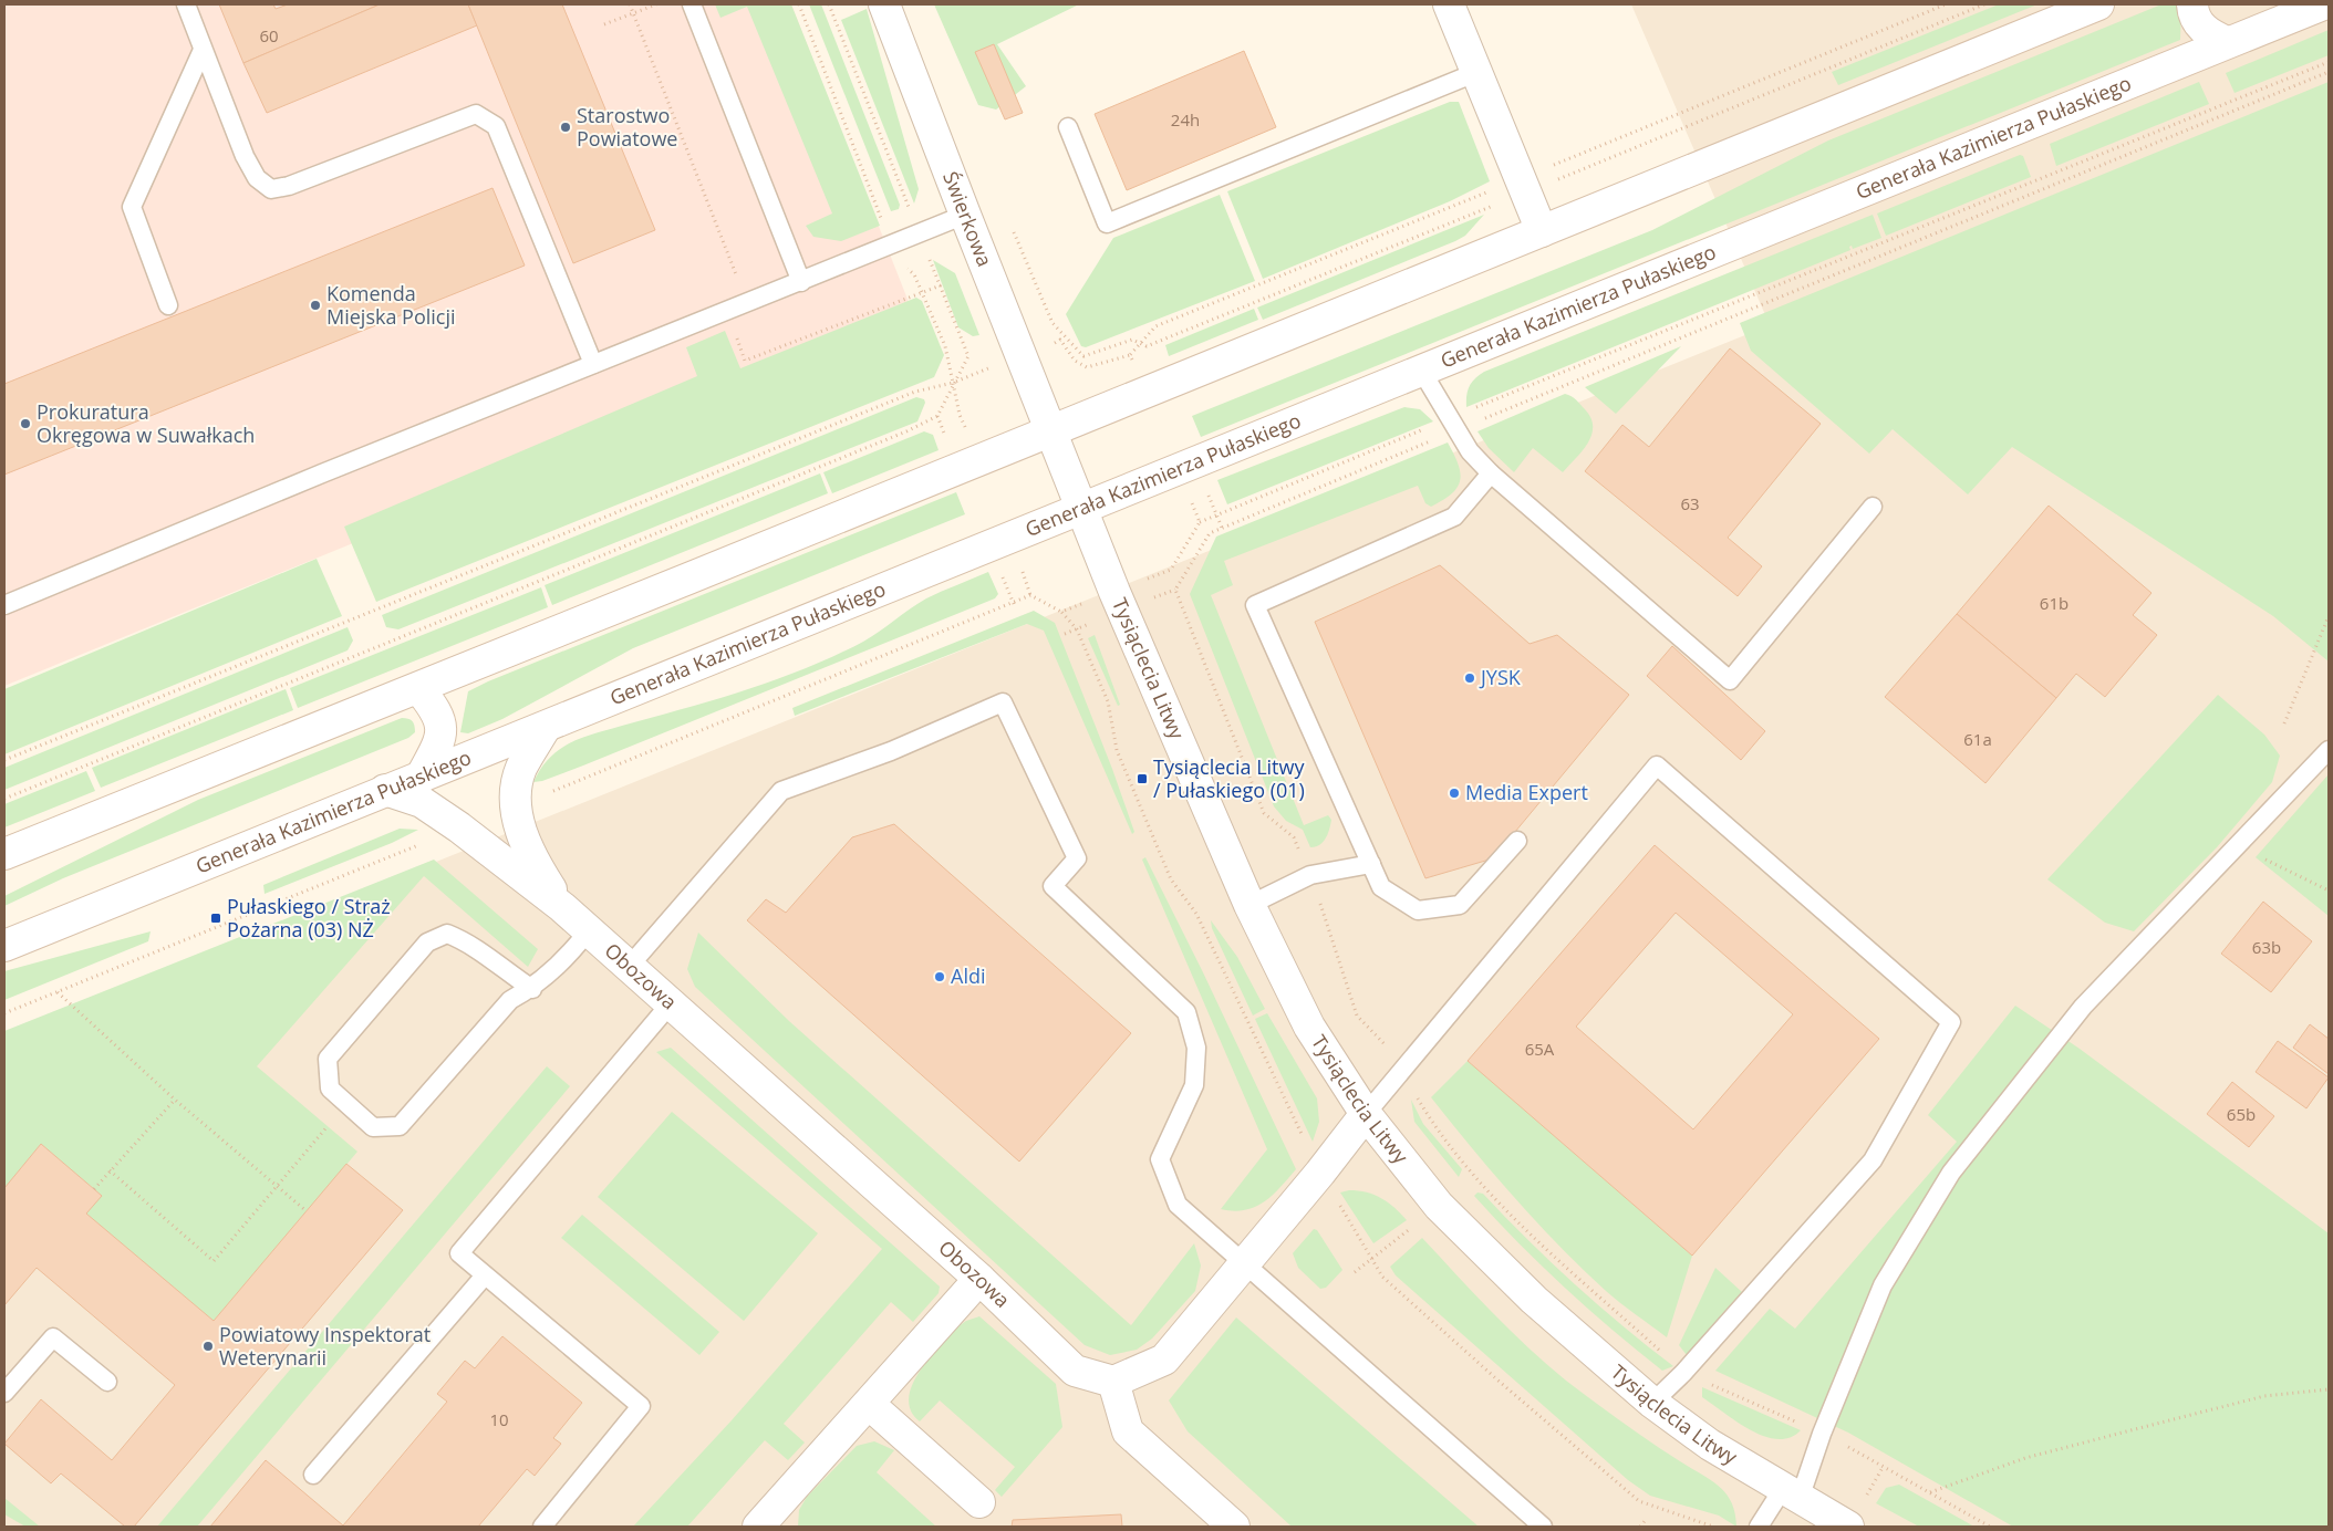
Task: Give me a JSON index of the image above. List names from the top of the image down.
{
  "streets": {
    "main road": [
      "Generała Kazimierza Pułaskiego",
      "Świerkowa",
      "Tysiąclecia Litwy",
      "Obozowa"
    ]
  },
  "crossings": [
    ["Generała Kazimierza Pułaskiego", "Świerkowa"],
    ["Generała Kazimierza Pułaskiego", "Tysiąclecia Litwy"],
    ["Generała Kazimierza Pułaskiego", "Obozowa"],
    ["Świerkowa", "Tysiąclecia Litwy"]
  ],
  "places": {
    "other": [
      "Starostwo Powiatowe",
      "Komenda Miejska Policji",
      "Prokuratura Okręgowa w Suwałkach",
      "JYSK",
      "Media Expert",
      "Aldi",
      "Powiatowy Inspektorat Weterynarii"
    ],
    "transit": ["Tysiąclecia Litwy / Pułaskiego (01)", "Pułaskiego / Straż Pożarna (03) NŻ"]
  },
  "house_numbers": [
    "60",
    "24h",
    "63",
    "61b",
    "61a",
    "63b",
    "65A",
    "65b",
    "10"
  ]
}
